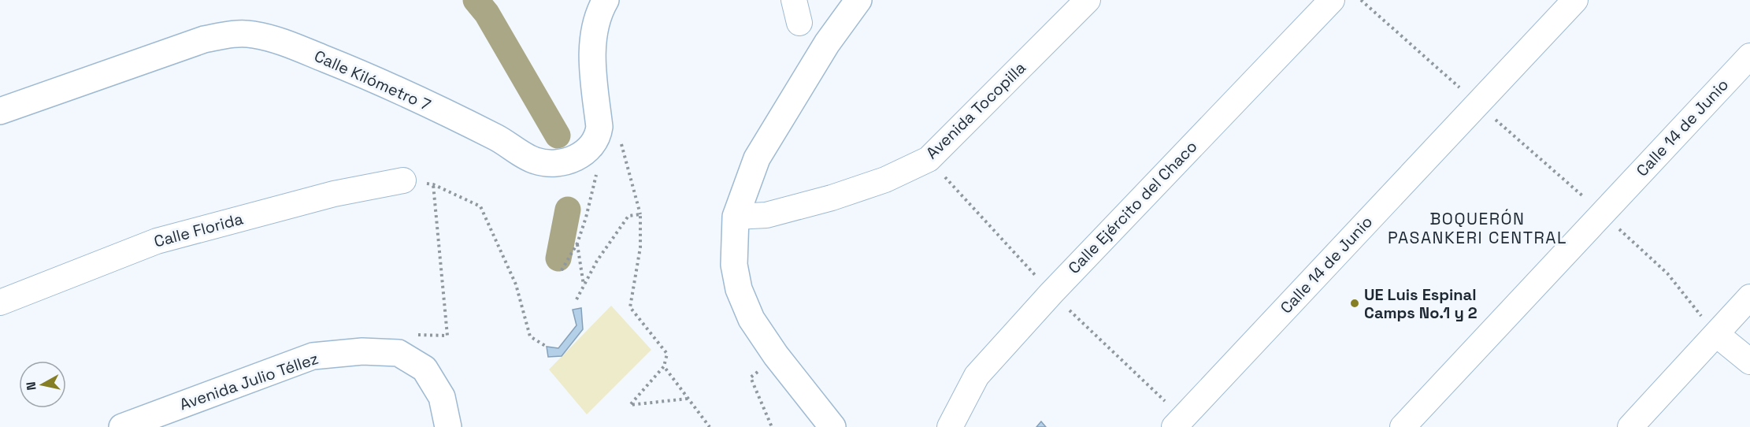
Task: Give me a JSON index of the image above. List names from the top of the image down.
{
  "streets": {
    "street": [
      "Calle Kilómetro 7",
      "Avenida Tocopilla",
      "Calle 14 de Junio",
      "Calle Ejército del Chaco",
      "Calle Florida",
      "Avenida Julio Téllez"
    ]
  },
  "districts": ["BOQUERÓN PASANKERI CENTRAL"],
  "places": ["UE Luis Espinal Camps No.1 y 2"],
  "north": "left"
}
